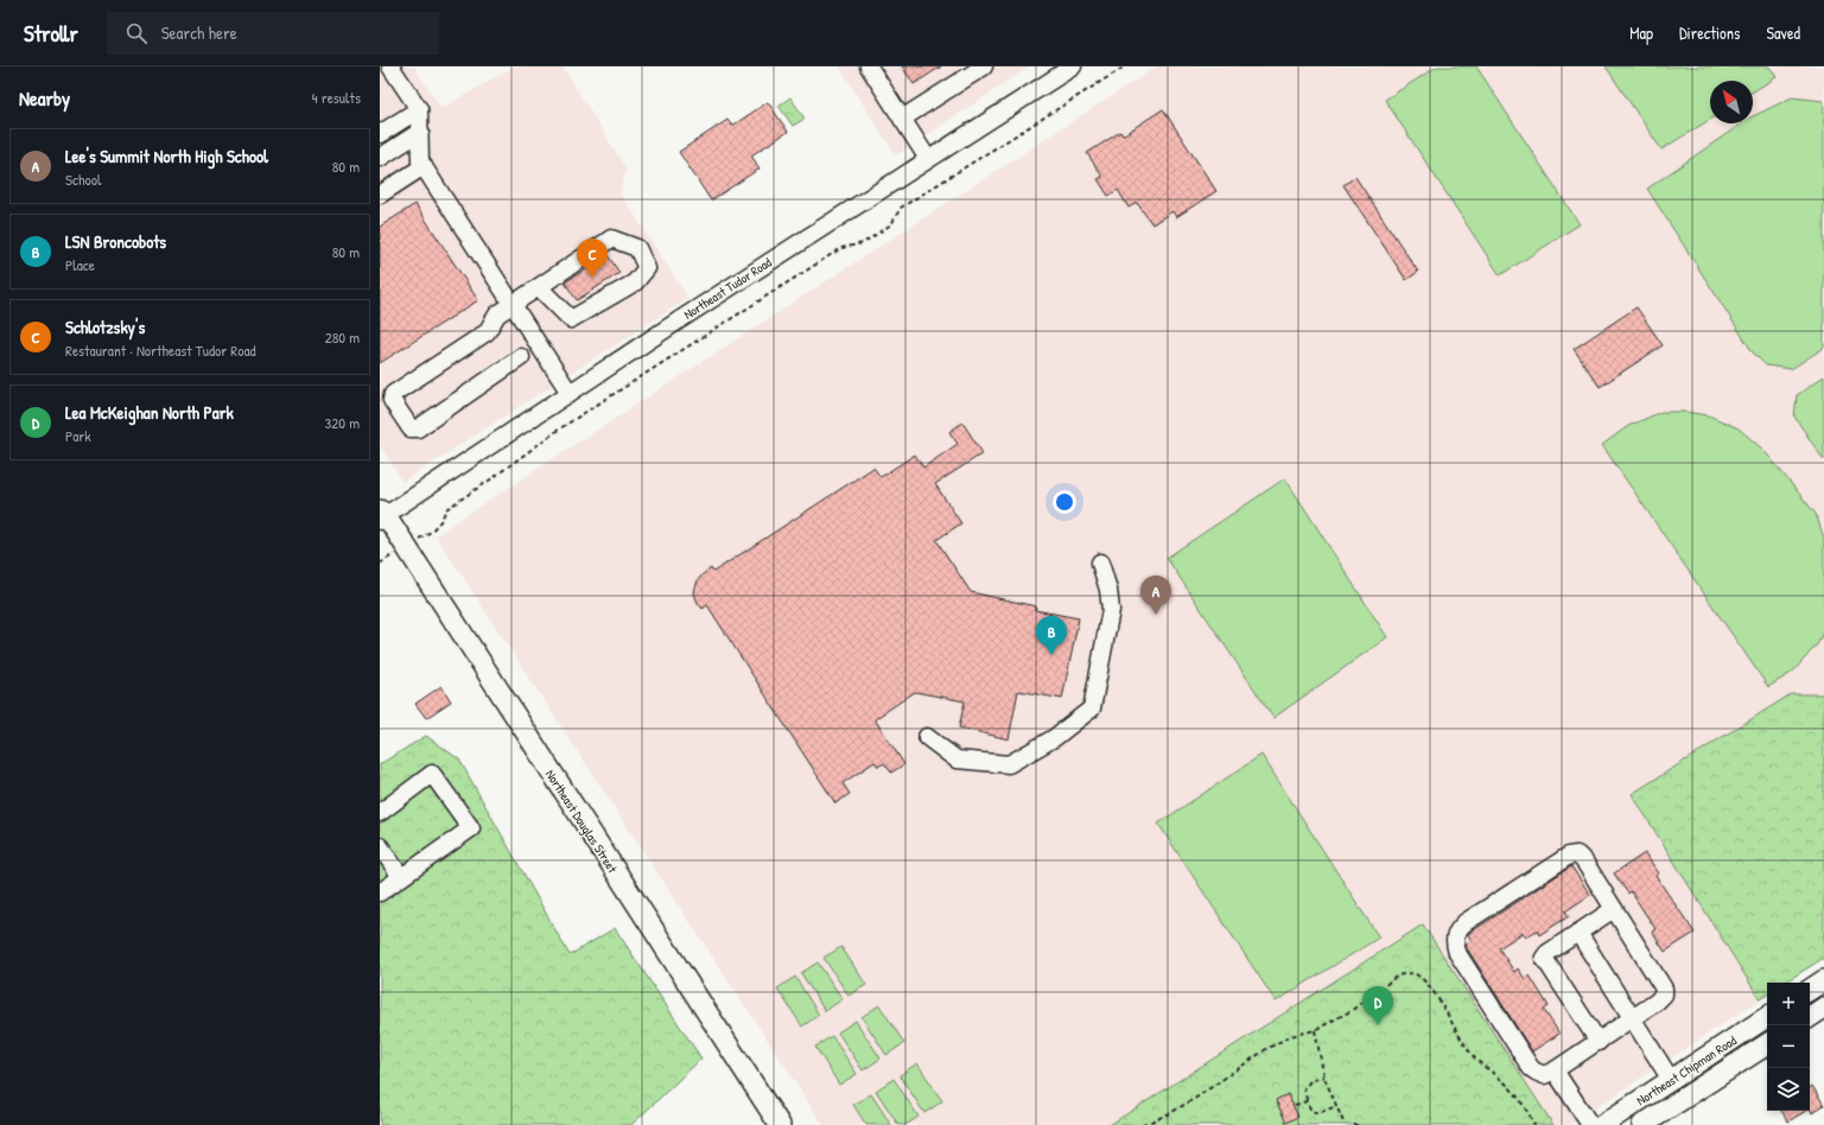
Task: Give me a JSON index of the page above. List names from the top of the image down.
{
  "streets": {
    "main road": ["Northeast Douglas Street", "Northeast Chipman Road"],
    "street": ["Northeast Tudor Road"]
  },
  "crossings": [
    ["Northeast Tudor Road", "Northeast Douglas Street"]
  ],
  "north": "top left",
  "page": {
    "header": "Strollr",
    "search": "Search here",
    "nav": ["Map", "Directions", "Saved"],
    "heading": ["Nearby", "4 results"],
    "list": [
      {
        "mark": "A",
        "name": "Lee's Summit North High School",
        "note": "School",
        "value": "80 m"
      },
      {
        "mark": "B",
        "name": "LSN Broncobots",
        "note": "Place",
        "value": "80 m"
      },
      {
        "mark": "C",
        "name": "Schlotzsky's",
        "note": "Restaurant · Northeast Tudor Road",
        "value": "280 m"
      },
      {
        "mark": "D",
        "name": "Lea McKeighan North Park",
        "note": "Park",
        "value": "320 m"
      }
    ],
    "pins": [
      "C",
      "A",
      "B",
      "D"
    ],
    "map_buttons": ["+", "−"]
  }
}
